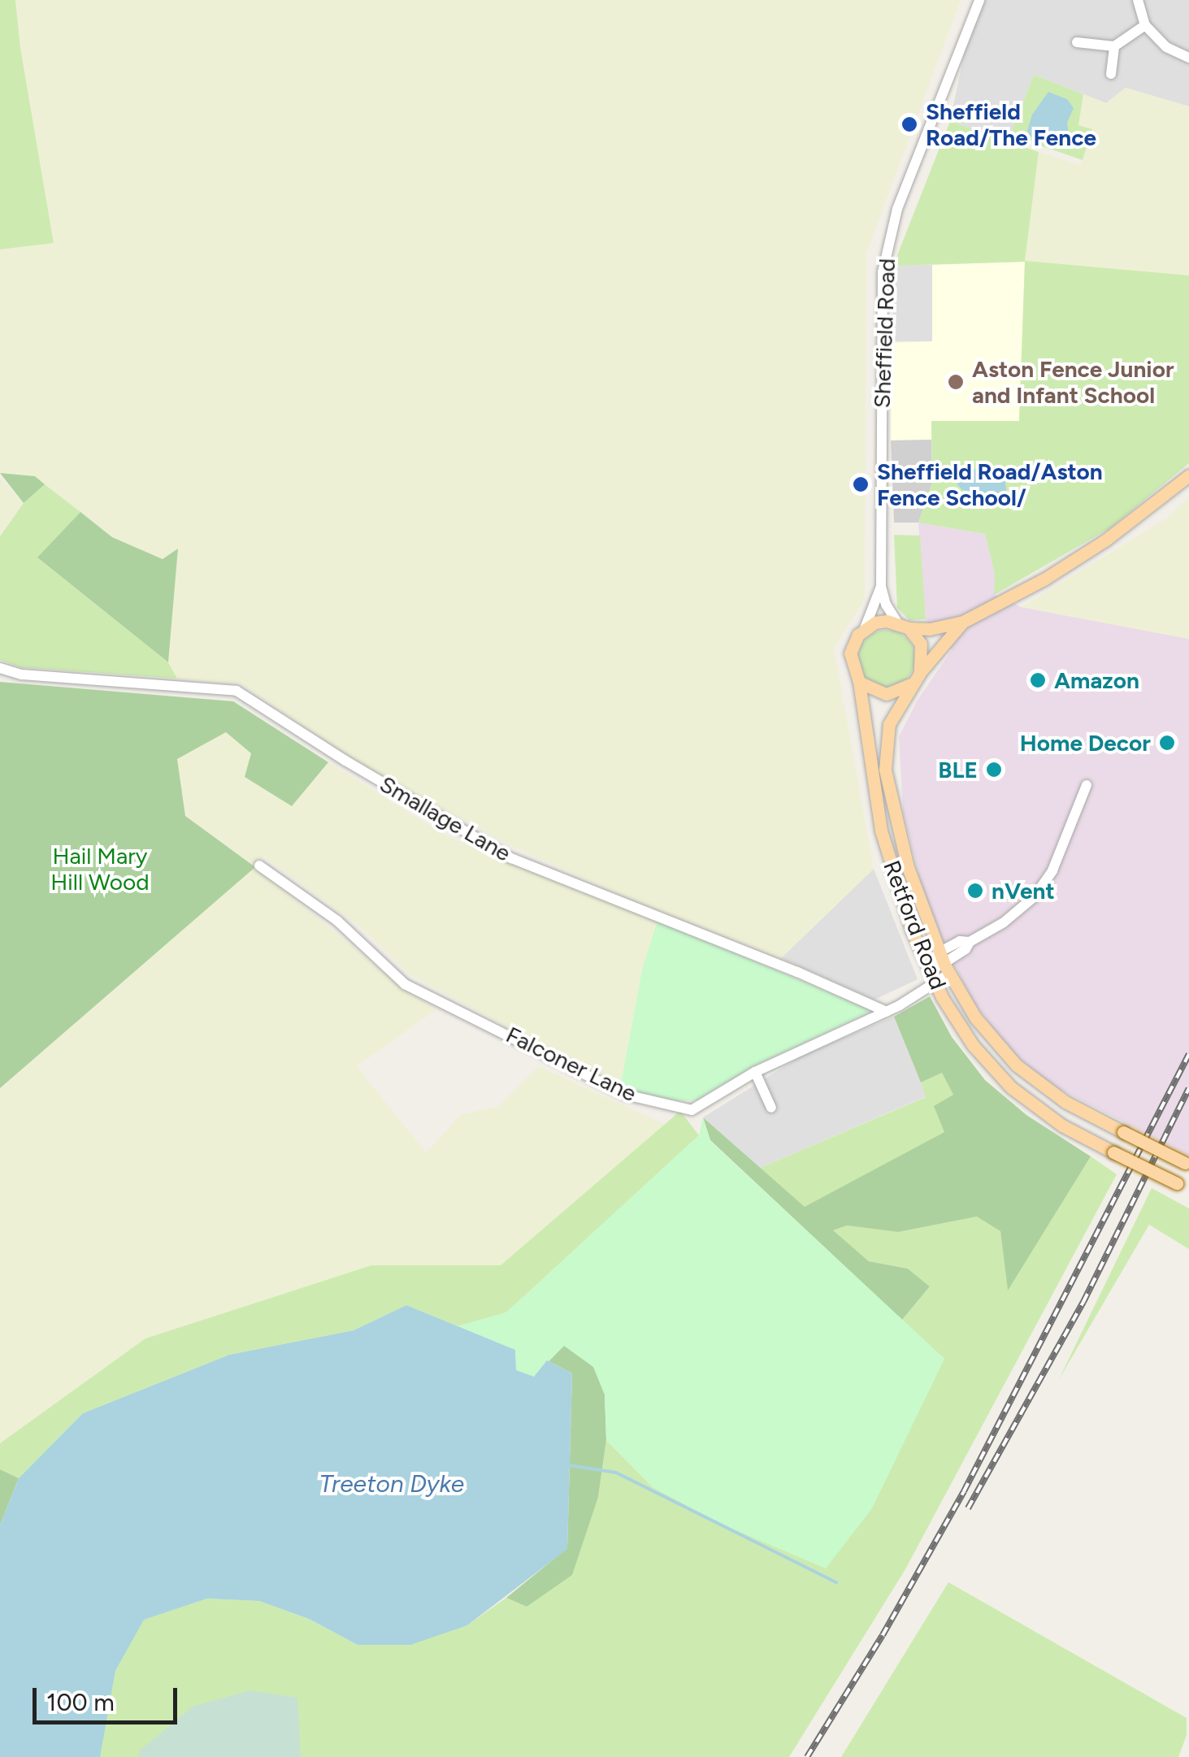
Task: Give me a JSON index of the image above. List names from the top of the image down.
{
  "streets": {
    "main road": ["Retford Road"],
    "street": ["Sheffield Road", "Smallage Lane", "Falconer Lane"]
  },
  "crossings": [
    ["Sheffield Road", "Retford Road"],
    ["Smallage Lane", "Falconer Lane"],
    ["Retford Road", "Falconer Lane"]
  ],
  "water": ["Treeton Dyke"],
  "parks": ["Hail Mary Hill Wood"],
  "places": [
    "Sheffield Road/The Fence",
    "Aston Fence Junior and Infant School",
    "Sheffield Road/Aston Fence School/",
    "Amazon",
    "Home Decor",
    "BLE",
    "nVent"
  ],
  "scale_bar": "100 m"
}
